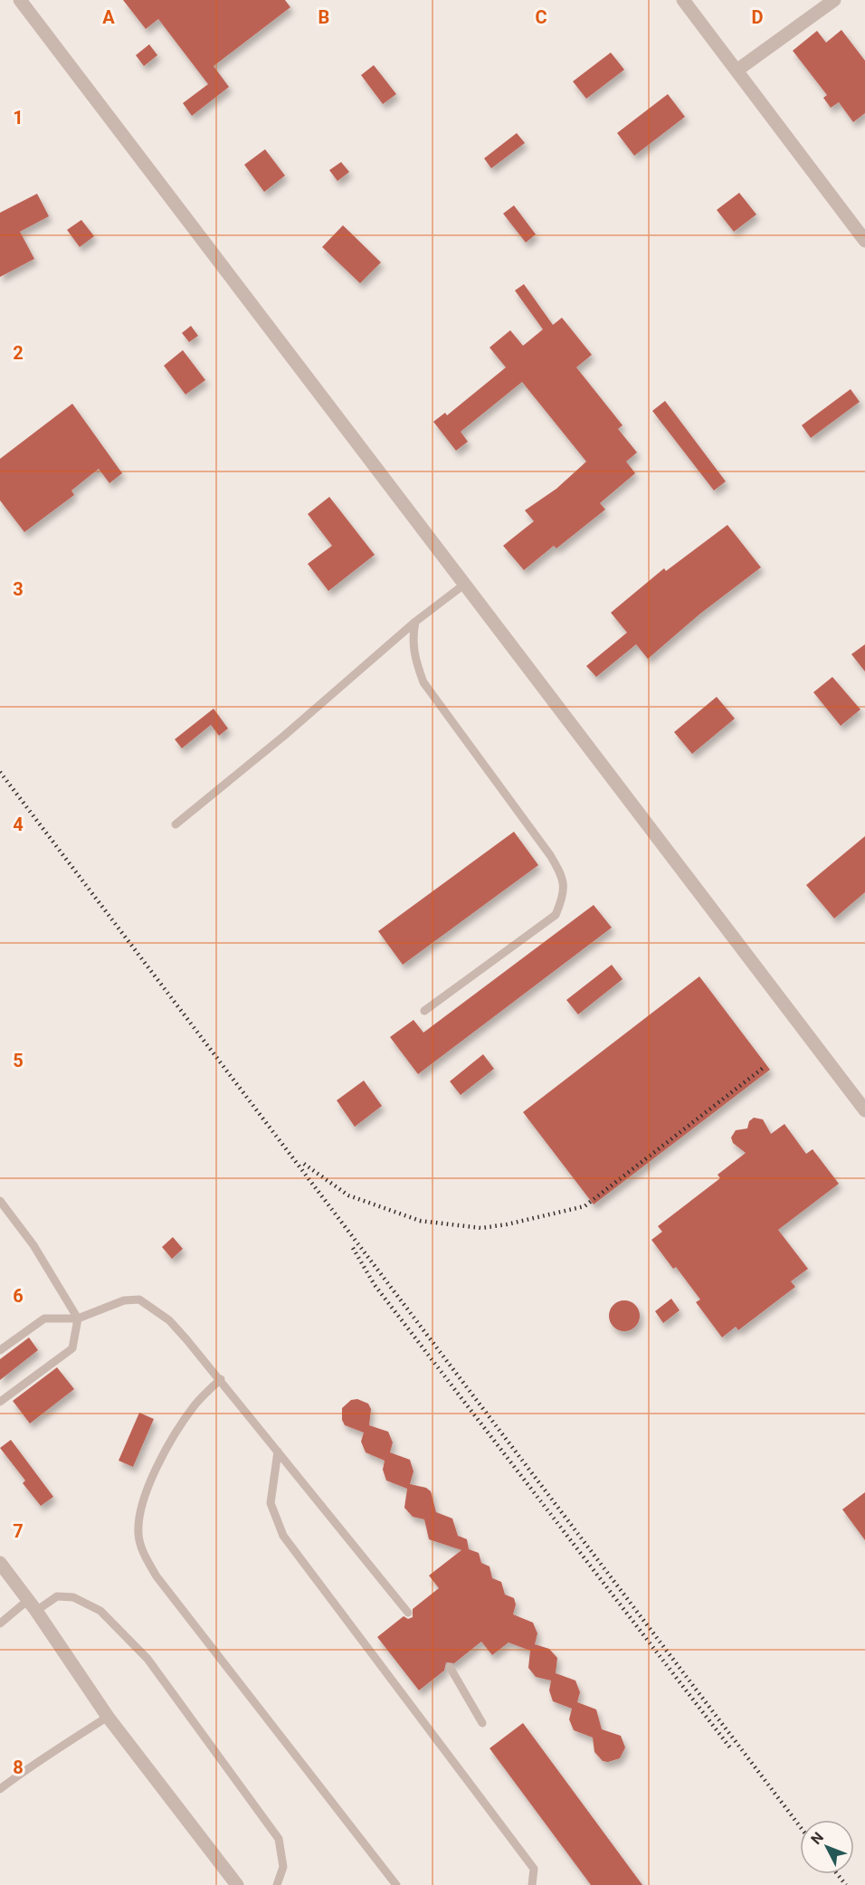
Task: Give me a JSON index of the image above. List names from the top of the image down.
{
  "north": "top left",
  "grid": {
    "columns": [
      "A",
      "B",
      "C",
      "D"
    ],
    "rows": [
      "1",
      "2",
      "3",
      "4",
      "5",
      "6",
      "7",
      "8"
    ]
  }
}
